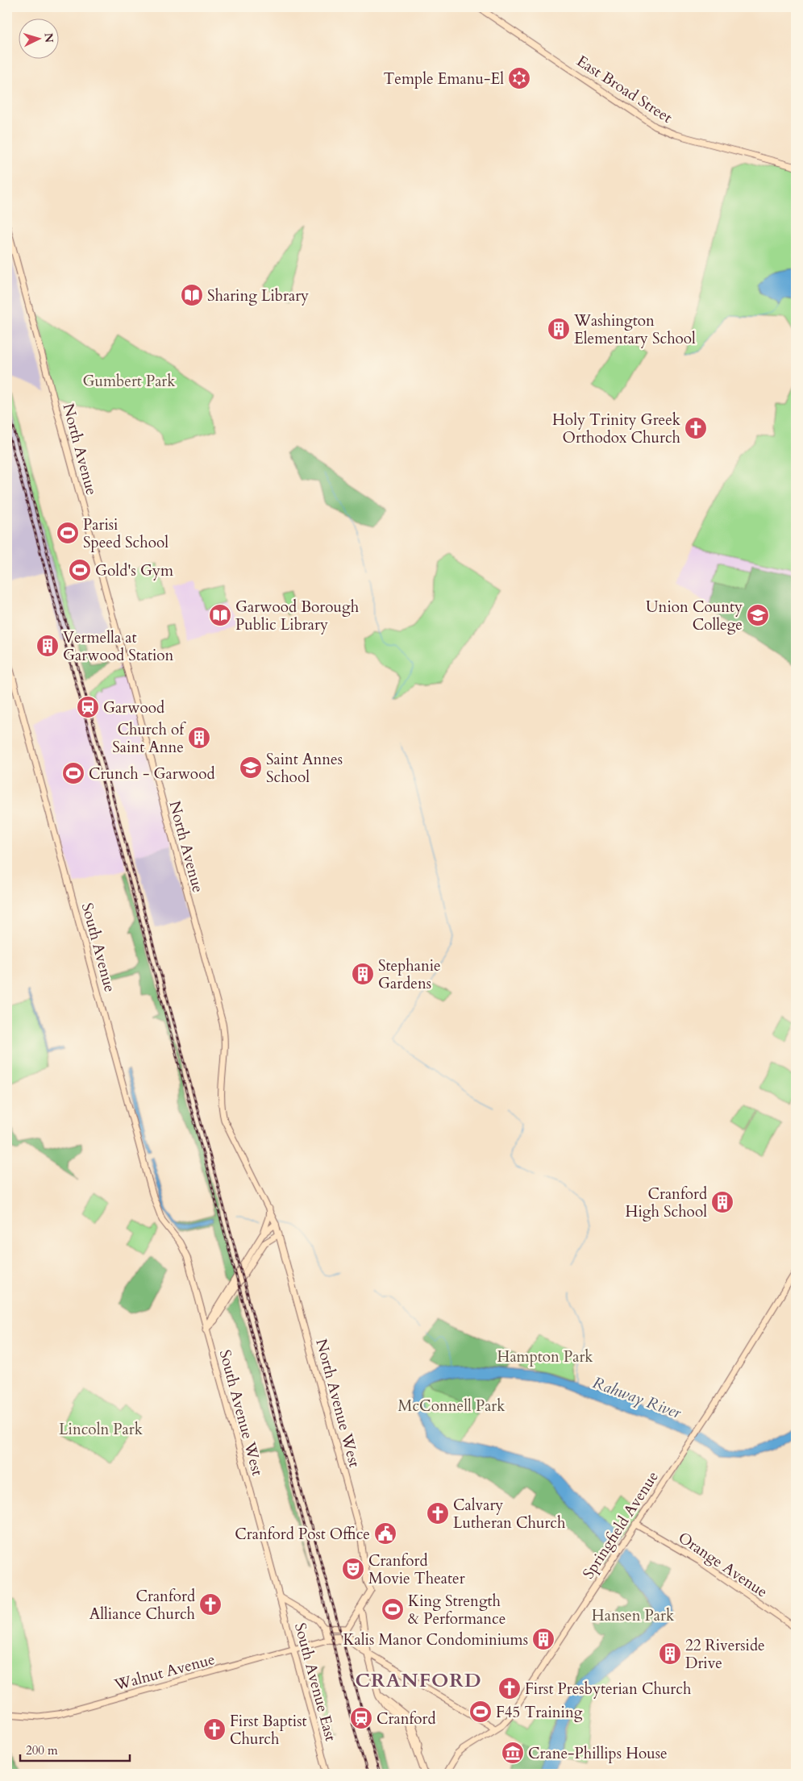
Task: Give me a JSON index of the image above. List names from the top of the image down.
{
  "streets": {
    "main road": [
      "East Broad Street",
      "North Avenue",
      "South Avenue",
      "North Avenue West",
      "South Avenue West",
      "Springfield Avenue",
      "Orange Avenue",
      "Walnut Avenue",
      "South Avenue East"
    ]
  },
  "crossings": [
    ["North Avenue", "North Avenue West"],
    ["South Avenue", "South Avenue West"],
    ["South Avenue West", "South Avenue East"],
    ["Springfield Avenue", "Orange Avenue"],
    ["Walnut Avenue", "South Avenue East"]
  ],
  "districts": ["CRANFORD"],
  "water": ["Rahway River"],
  "parks": [
    "Gumbert Park",
    "Hampton Park",
    "McConnell Park",
    "Lincoln Park",
    "Hansen Park"
  ],
  "places": {
    "synagogue": ["Temple Emanu-El"],
    "library": ["Sharing Library", "Garwood Borough Public Library"],
    "building": [
      "Washington Elementary School",
      "Vermella at Garwood Station",
      "Church of Saint Anne",
      "Stephanie Gardens",
      "Cranford High School",
      "Kalis Manor Condominiums",
      "22 Riverside Drive"
    ],
    "church": [
      "Holy Trinity Greek Orthodox Church",
      "Calvary Lutheran Church",
      "Cranford Alliance Church",
      "First Presbyterian Church",
      "First Baptist Church"
    ],
    "sports": [
      "Parisi Speed School",
      "Gold's Gym",
      "Crunch - Garwood",
      "King Strength & Performance",
      "F45 Training"
    ],
    "school or university": ["Union County College", "Saint Annes School"],
    "station": ["Garwood", "Cranford"],
    "public building": ["Cranford Post Office"],
    "theatre": ["Cranford Movie Theater"],
    "museum": ["Crane-Phillips House"]
  },
  "scale_bar": "200 m",
  "north": "right"
}
